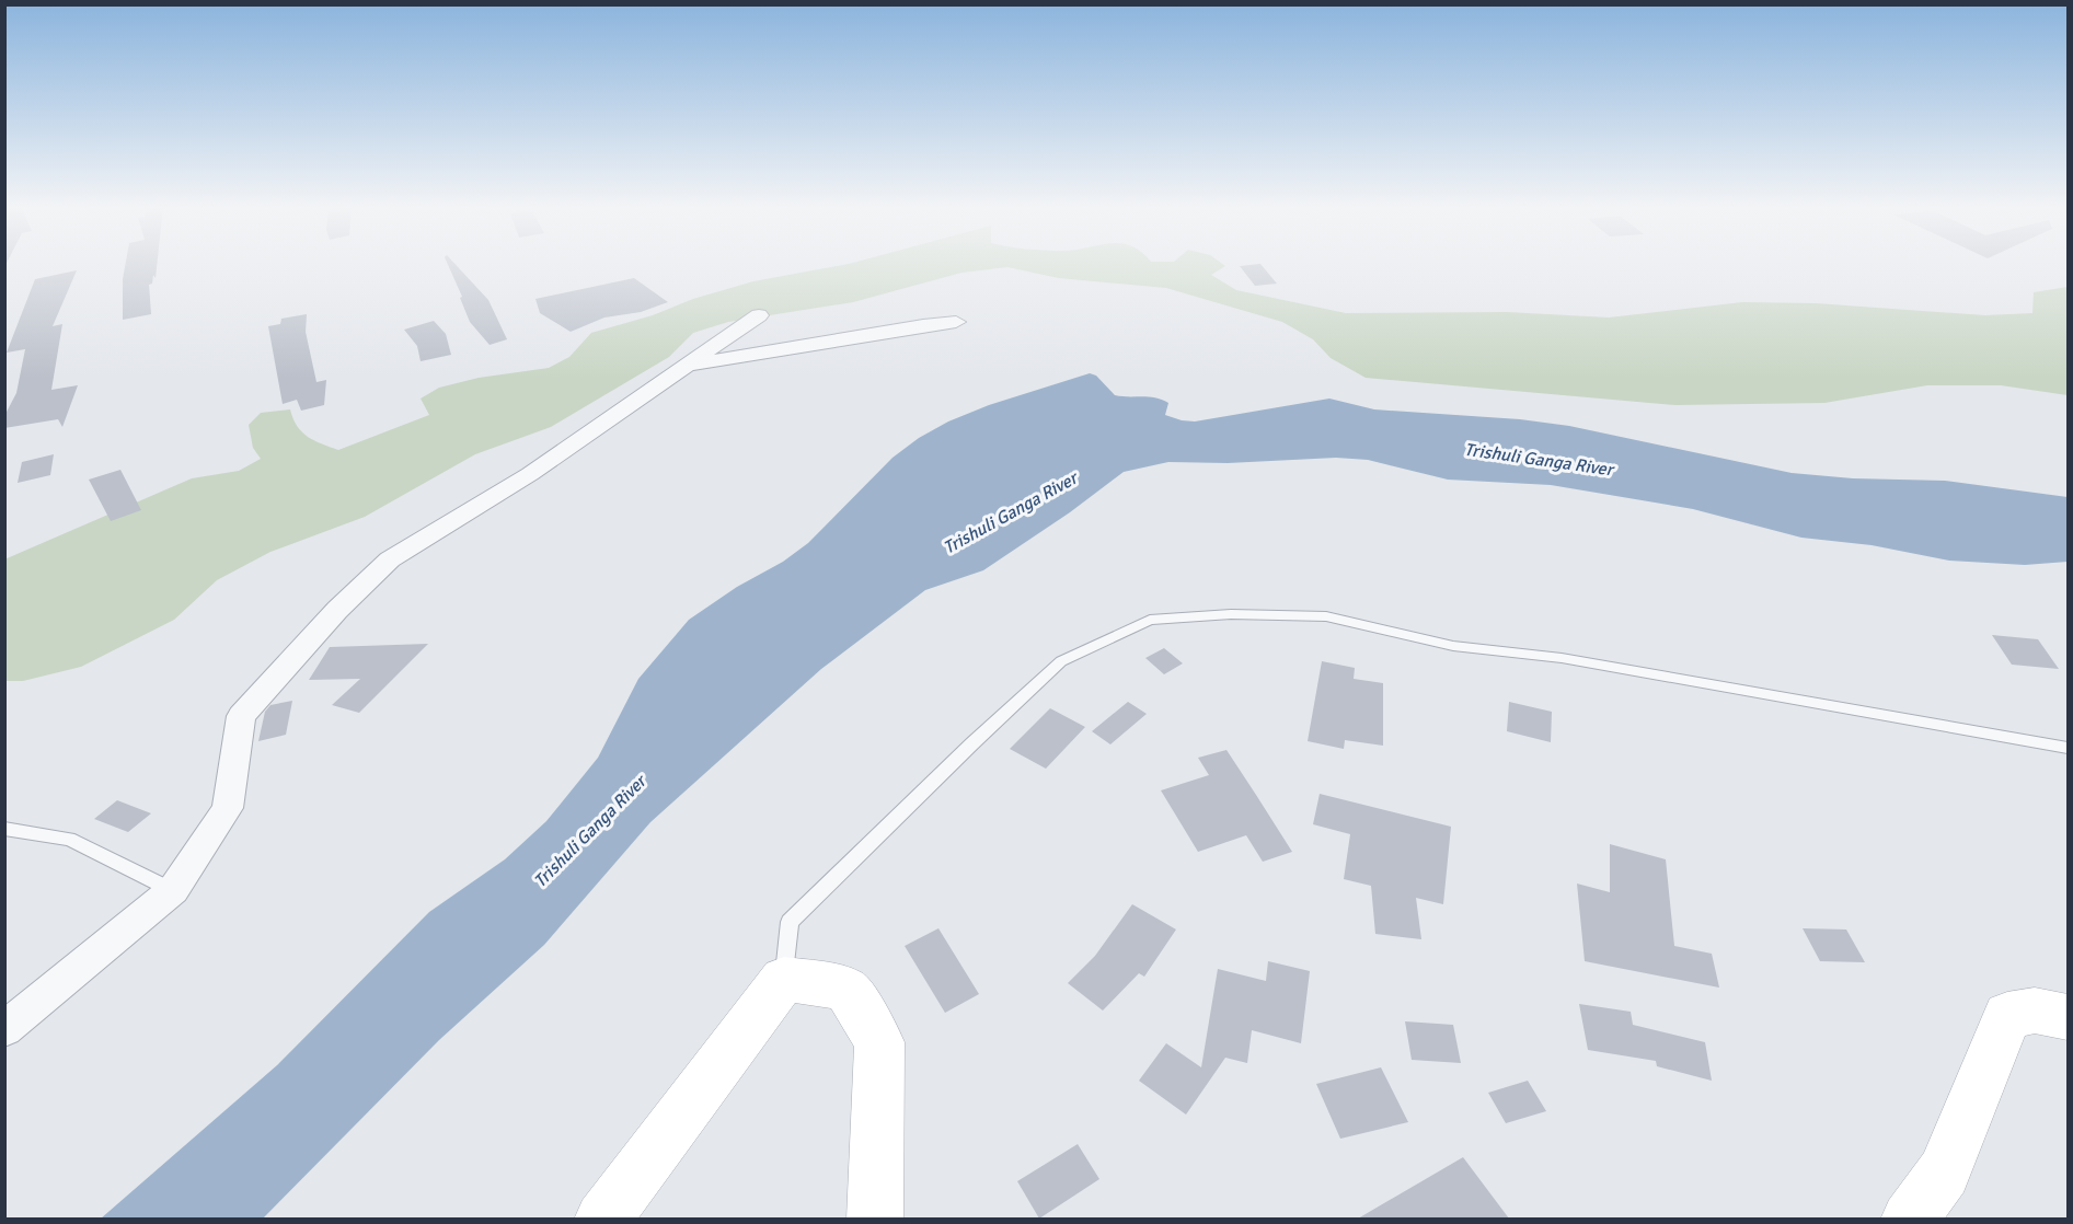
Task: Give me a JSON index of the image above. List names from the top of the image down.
{
  "water": ["Trishuli Ganga River"]
}
